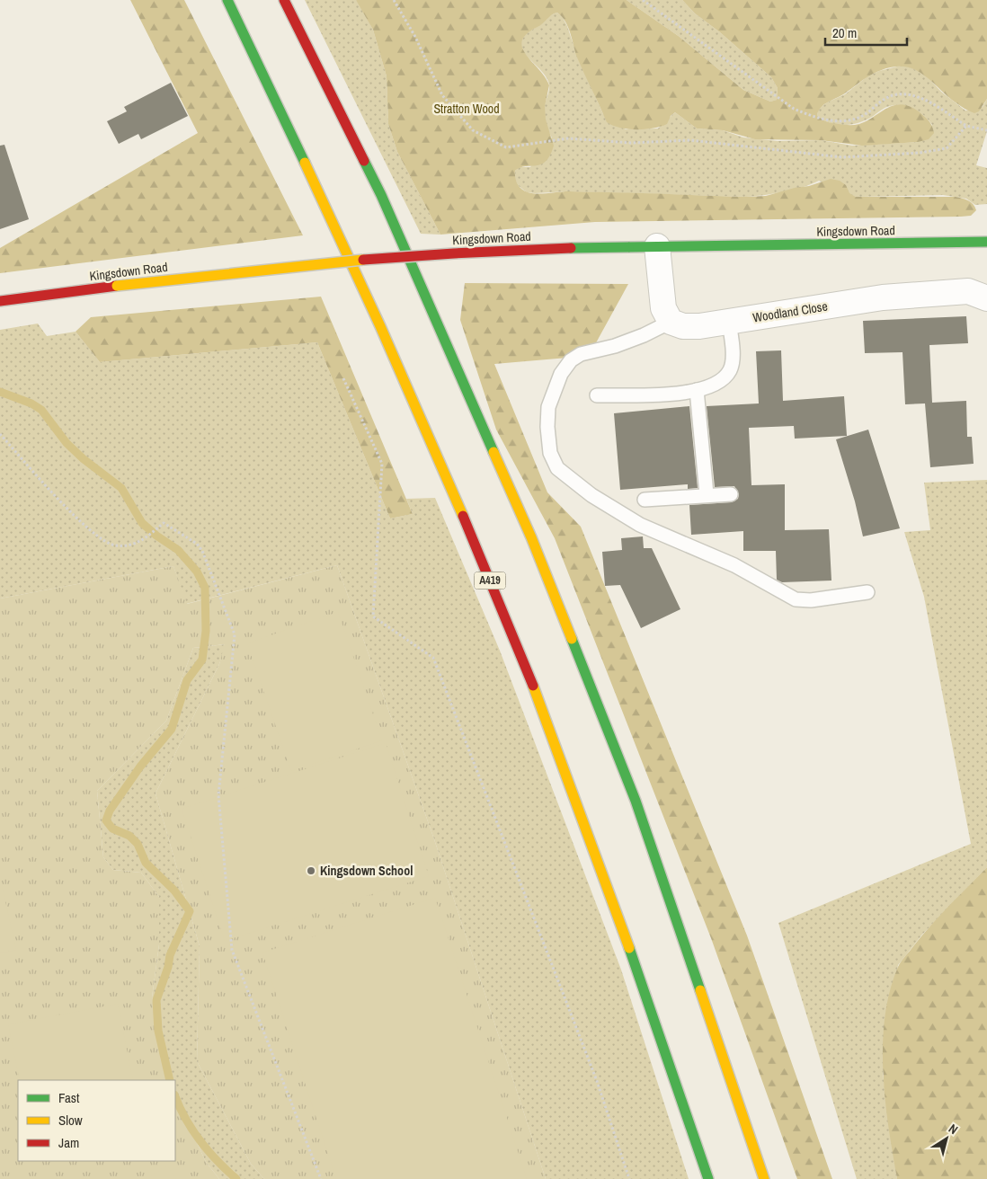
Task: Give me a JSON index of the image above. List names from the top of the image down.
{
  "streets": {
    "main road": ["Kingsdown Road", "A419"],
    "street": ["Woodland Close"]
  },
  "parks": ["Stratton Wood"],
  "places": ["Kingsdown School"],
  "legend": ["Fast", "Slow", "Jam"],
  "scale_bar": "20 m",
  "north": "top right"
}
